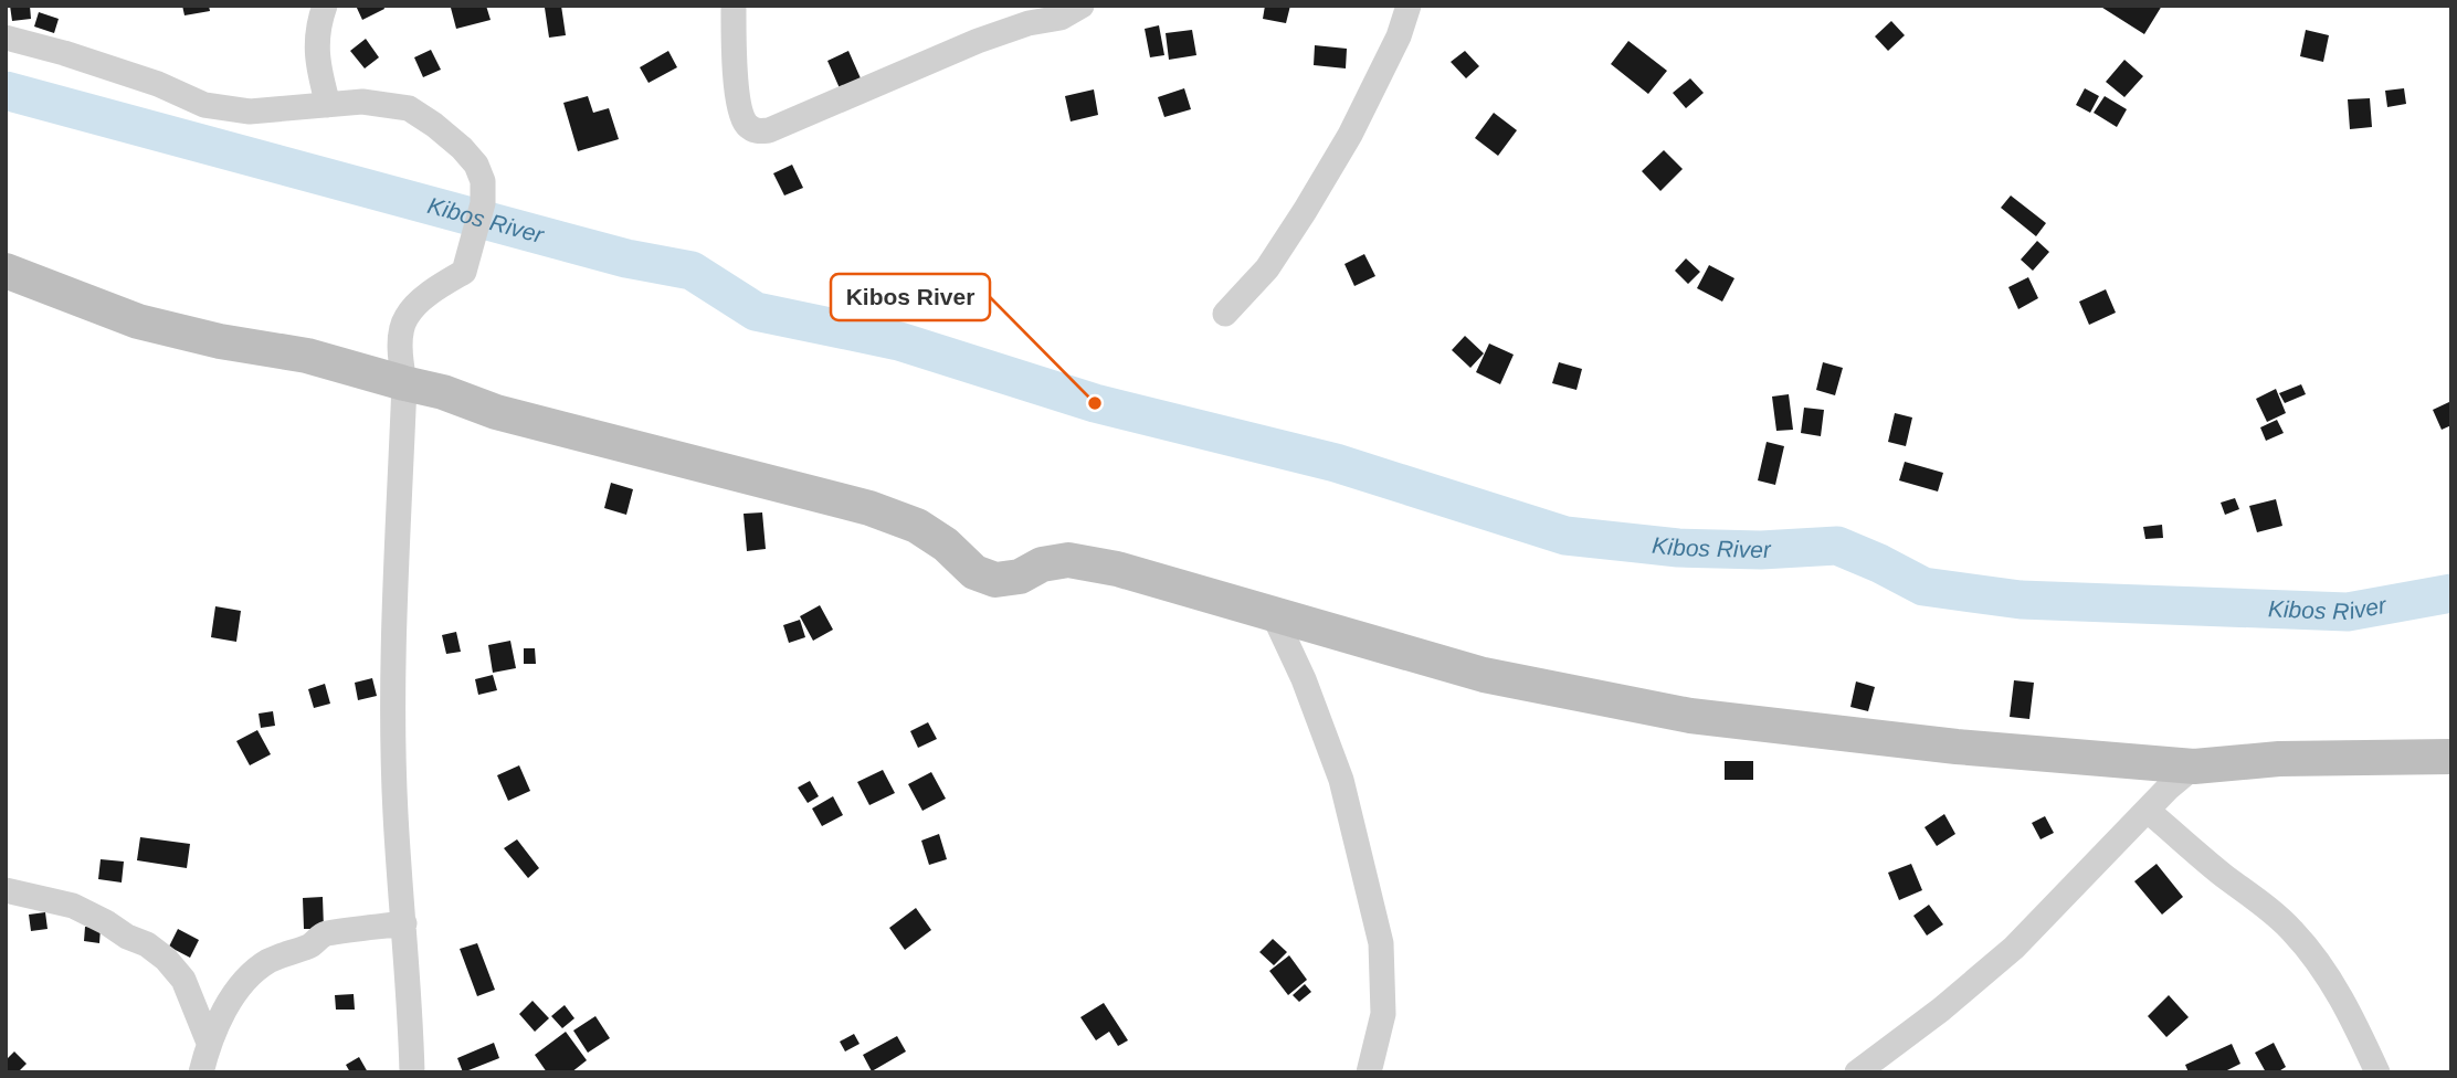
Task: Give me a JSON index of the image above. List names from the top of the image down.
{
  "water": ["Kibos River"],
  "places": ["Kibos River"]
}
